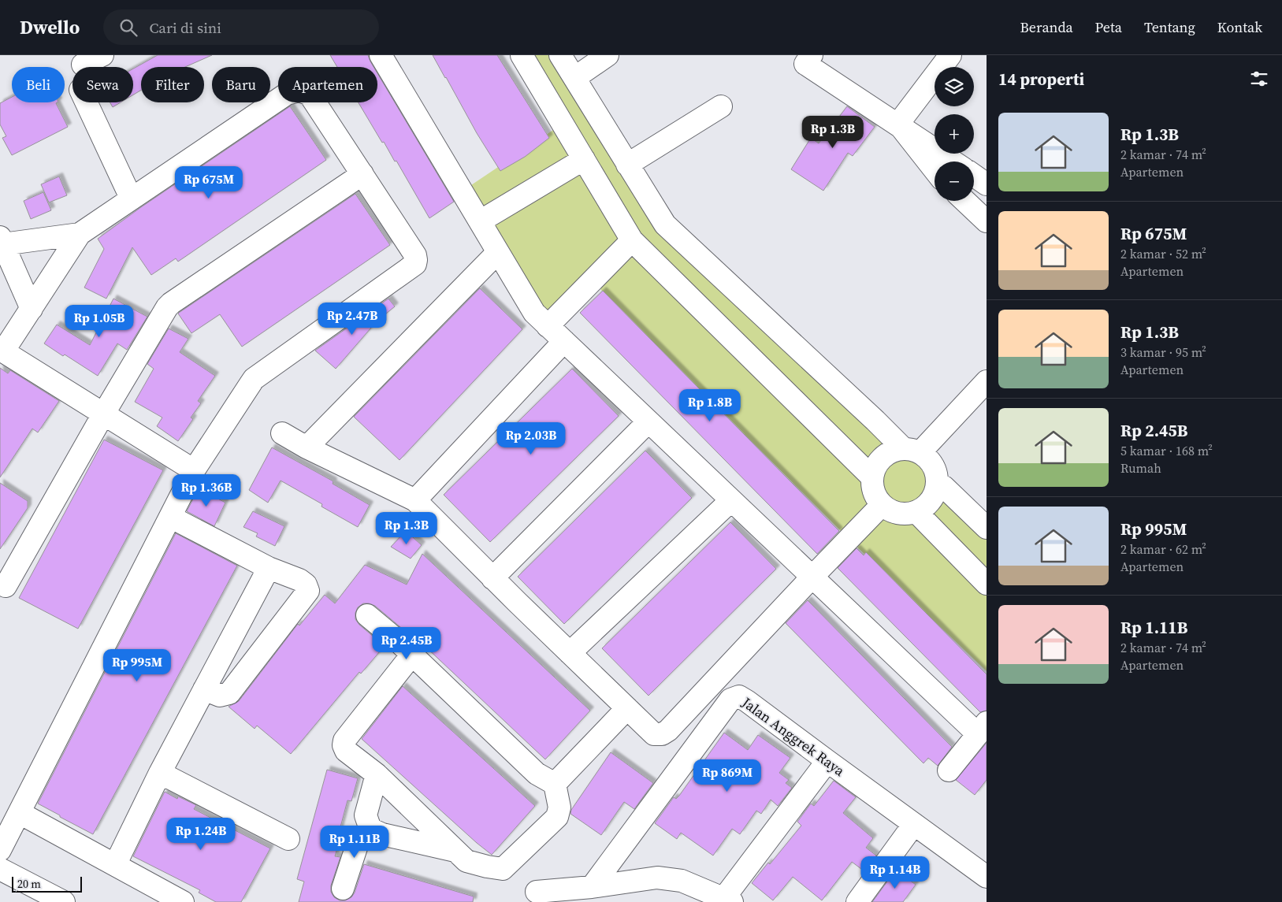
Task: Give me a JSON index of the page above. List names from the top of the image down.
{
  "streets": {
    "street": ["Jalan Anggrek Raya"]
  },
  "scale_bar": "20 m",
  "page": {
    "header": "Dwello",
    "search": "Cari di sini",
    "nav": [
      "Beranda",
      "Peta",
      "Tentang",
      "Kontak"
    ],
    "heading": "14 properti",
    "map_buttons": ["+", "−"],
    "chip": [
      "Beli",
      "Sewa",
      "Filter",
      "Baru",
      "Apartemen"
    ],
    "list": [
      {
        "name": "Rp 1.3B",
        "note": "2 kamar · 74 m² · Apartemen"
      },
      {
        "name": "Rp 675M",
        "note": "2 kamar · 52 m² · Apartemen"
      },
      {
        "name": "Rp 1.3B",
        "note": "3 kamar · 95 m² · Apartemen"
      },
      {
        "name": "Rp 2.45B",
        "note": "5 kamar · 168 m² · Rumah"
      },
      {
        "name": "Rp 995M",
        "note": "2 kamar · 62 m² · Apartemen"
      },
      {
        "name": "Rp 1.11B",
        "note": "2 kamar · 74 m² · Apartemen"
      }
    ],
    "price": [
      "Rp 1.3B",
      "Rp 675M",
      "Rp 2.47B",
      "Rp 1.05B",
      "Rp 1.8B",
      "Rp 2.03B",
      "Rp 1.36B",
      "Rp 1.3B",
      "Rp 2.45B",
      "Rp 995M",
      "Rp 869M",
      "Rp 1.24B",
      "Rp 1.11B",
      "Rp 1.14B"
    ],
    "scale": "20 m"
  }
}
